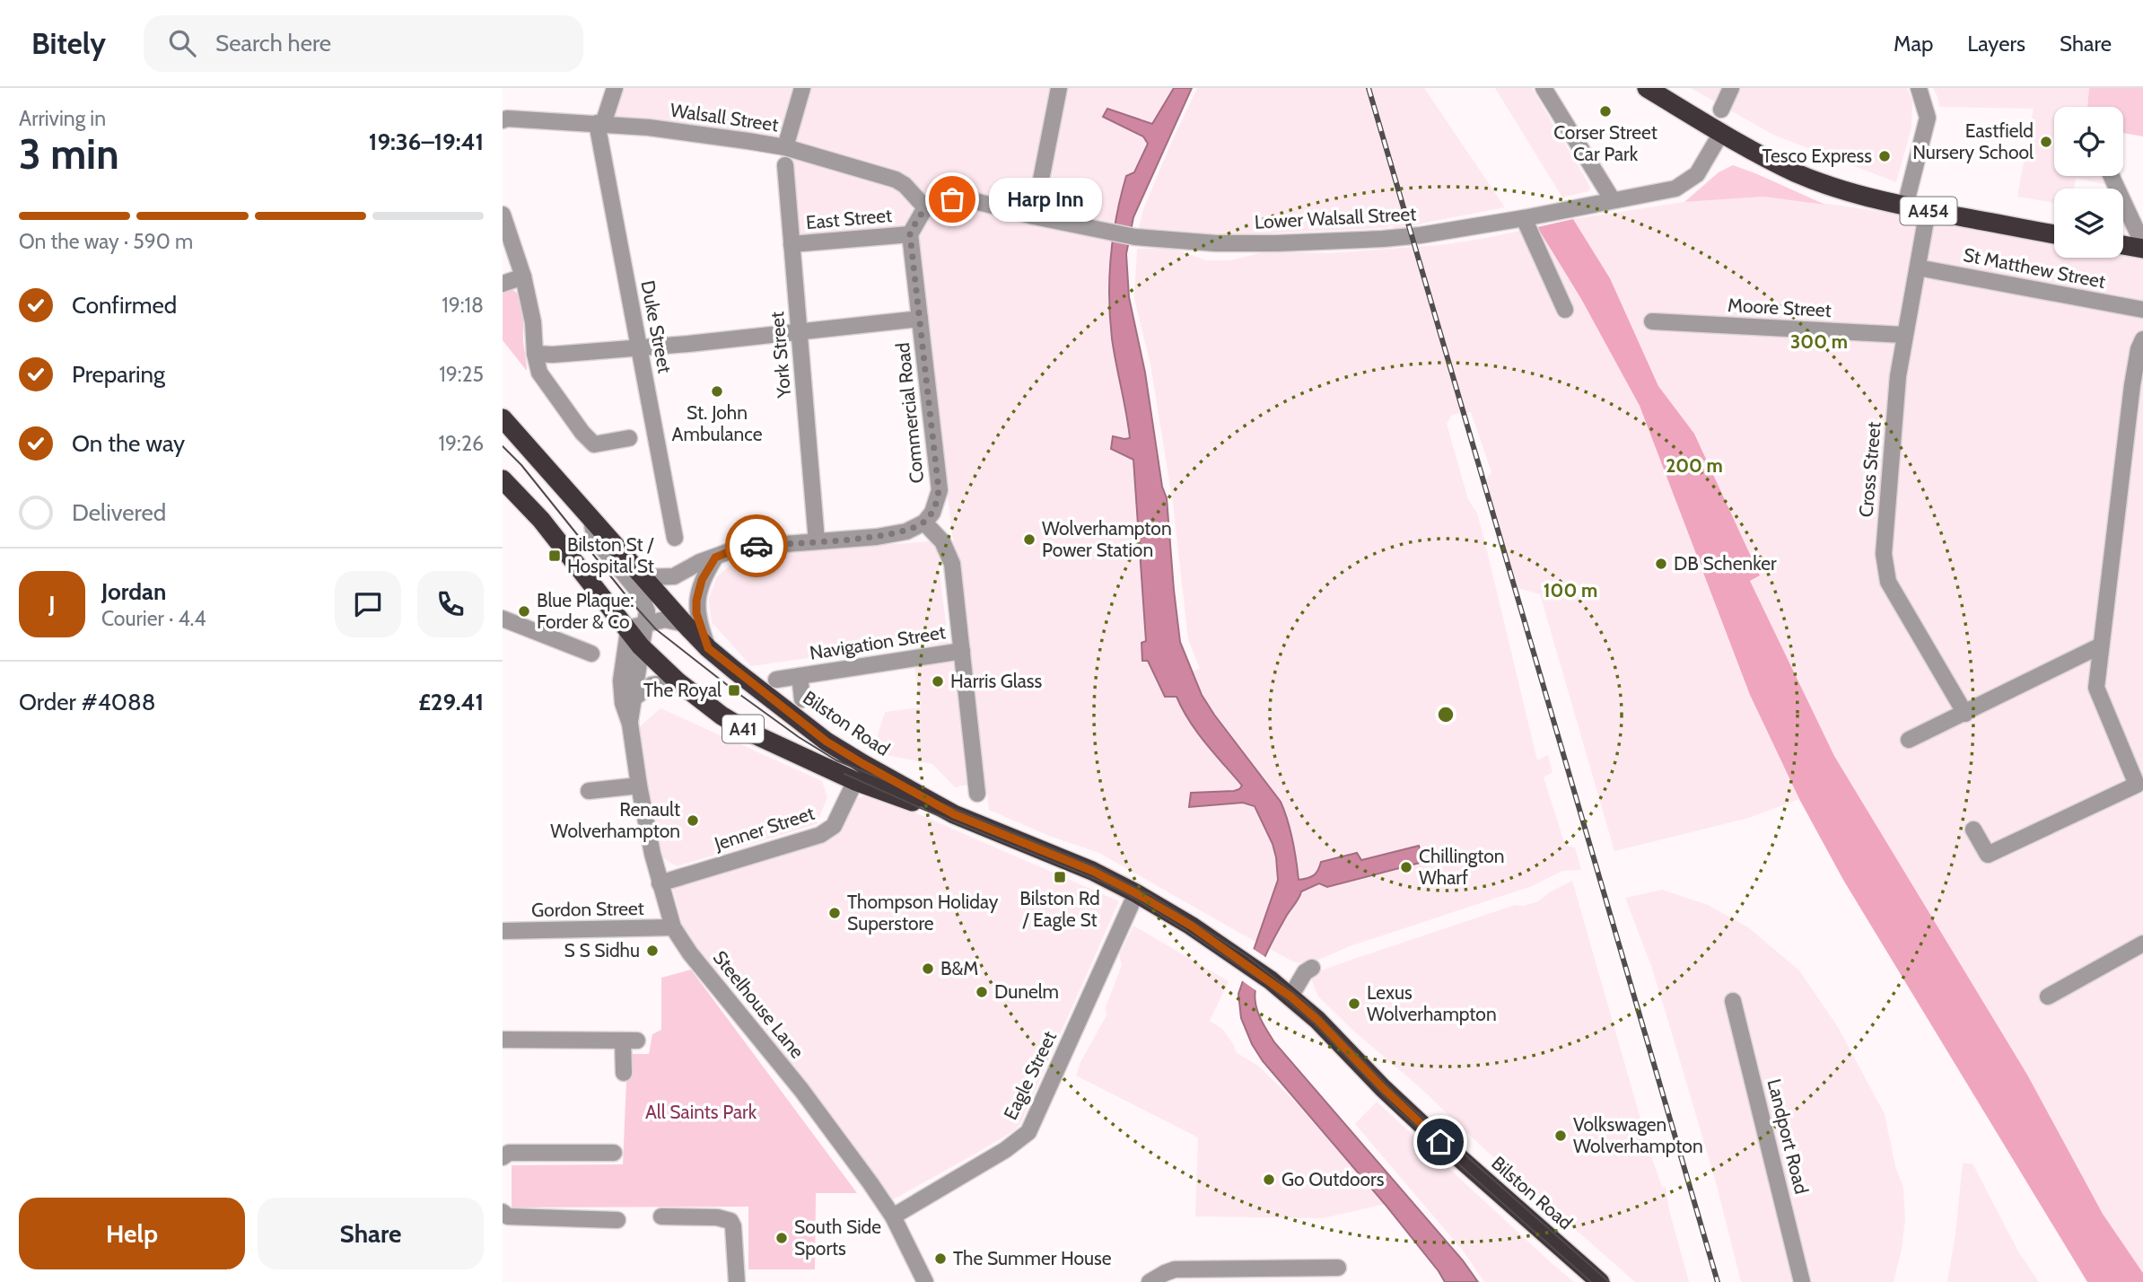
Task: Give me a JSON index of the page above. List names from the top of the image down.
{
  "streets": {
    "highway": ["A454", "Bilston Road", "A41"],
    "street": [
      "Walsall Street",
      "Lower Walsall Street",
      "East Street",
      "St Matthew Street",
      "Moore Street",
      "Duke Street",
      "York Street",
      "Commercial Road",
      "Cross Street",
      "Navigation Street",
      "Jenner Street",
      "Gordon Street",
      "Steelhouse Lane",
      "Eagle Street",
      "Landport Road"
    ]
  },
  "crossings": [
    ["Walsall Street", "Lower Walsall Street"],
    ["Walsall Street", "Duke Street"],
    ["A454", "Lower Walsall Street"],
    ["A454", "Cross Street"],
    ["East Street", "York Street"],
    ["East Street", "Commercial Road"],
    ["St Matthew Street", "Cross Street"],
    ["Moore Street", "Cross Street"],
    ["Bilston Road", "A41"],
    ["Bilston Road", "Steelhouse Lane"],
    ["Bilston Road", "Eagle Street"],
    ["A41", "Jenner Street"],
    ["A41", "Steelhouse Lane"],
    ["Jenner Street", "Steelhouse Lane"],
    ["Gordon Street", "Steelhouse Lane"],
    ["Steelhouse Lane", "Eagle Street"]
  ],
  "parks": ["All Saints Park"],
  "places": {
    "other": [
      "Corser Street Car Park",
      "Eastfield Nursery School",
      "Tesco Express",
      "Harp Inn",
      "St. John Ambulance",
      "Wolverhampton Power Station",
      "DB Schenker",
      "Blue Plaque: Forder & Co",
      "Harris Glass",
      "Renault Wolverhampton",
      "Chillington Wharf",
      "Thompson Holiday Superstore",
      "S S Sidhu",
      "B&M",
      "Dunelm",
      "Lexus Wolverhampton",
      "Volkswagen Wolverhampton",
      "Go Outdoors",
      "South Side Sports",
      "The Summer House"
    ],
    "transit": ["Bilston St / Hospital St", "The Royal", "Bilston Rd / Eagle St"]
  },
  "page": {
    "header": "Bitely",
    "search": "Search here",
    "nav": ["Map", "Layers", "Share"],
    "heading": ["3 min", "Arriving in", "19:36–19:41"],
    "panel": [
      "Jordan",
      "Courier · 4.4",
      "Order #4088",
      "£29.41"
    ],
    "bubble": "Harp Inn",
    "bar": "On the way · 590 m",
    "list": [
      ["Confirmed", "19:18"],
      ["Preparing", "19:25"],
      ["On the way", "19:26"],
      "Delivered"
    ],
    "round": "J",
    "buttons": ["Help", "Share"]
  },
  "rings": ["300 m", "200 m", "100 m"]
}
